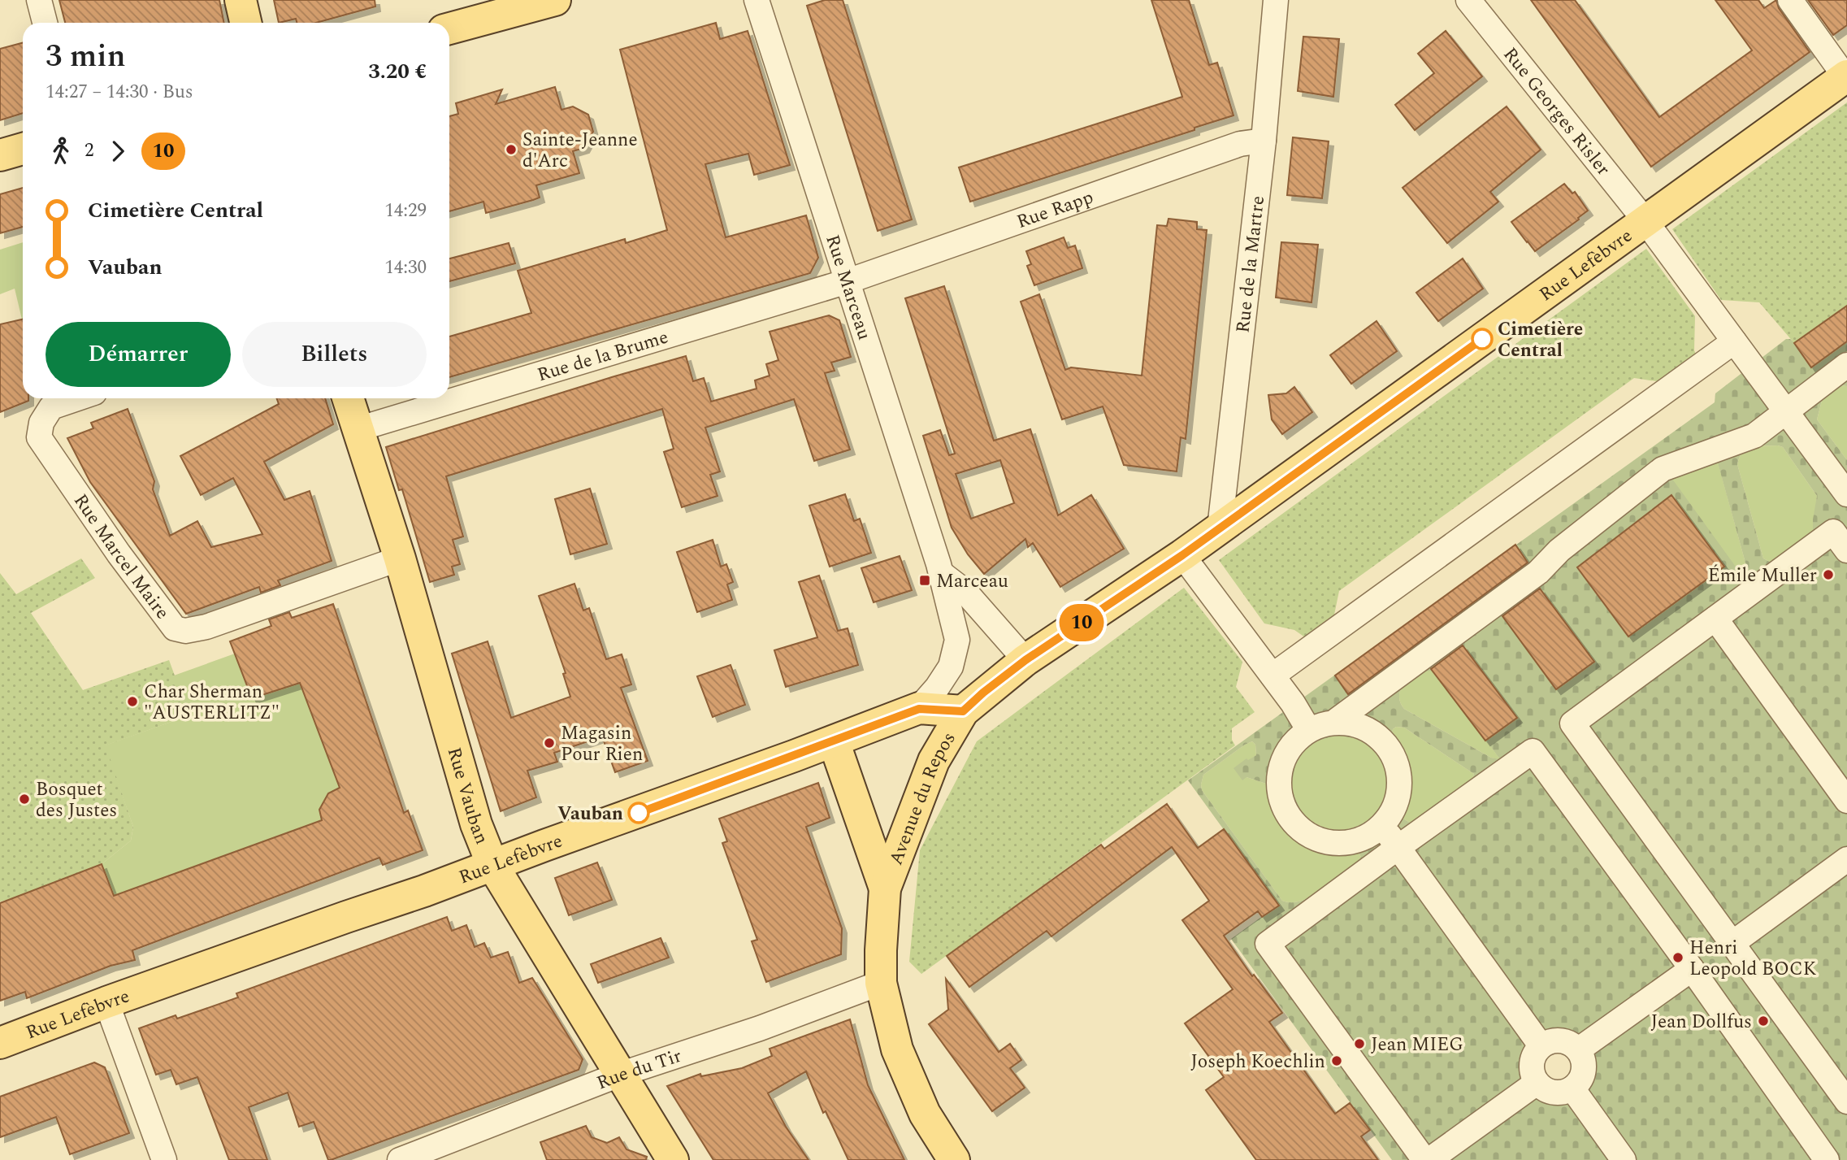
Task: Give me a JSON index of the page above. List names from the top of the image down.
{
  "streets": {
    "main road": ["Rue Lefèbvre", "Rue Vauban", "Avenue du Repos"],
    "street": [
      "Rue Georges Risler",
      "Rue Rapp",
      "Rue de la Martre",
      "Rue Marceau",
      "Rue de la Brume",
      "Rue Marcel Maire",
      "Rue du Tir"
    ]
  },
  "crossings": [
    ["Rue Georges Risler", "Rue Lefèbvre"],
    ["Rue Rapp", "Rue de la Martre"],
    ["Rue Rapp", "Rue Marceau"],
    ["Rue Rapp", "Rue de la Brume"],
    ["Rue de la Martre", "Rue Lefèbvre"],
    ["Rue Lefèbvre", "Rue Marceau"],
    ["Rue Lefèbvre", "Rue Vauban"],
    ["Rue Lefèbvre", "Avenue du Repos"],
    ["Rue Marceau", "Rue de la Brume"],
    ["Rue de la Brume", "Rue Vauban"],
    ["Rue Marcel Maire", "Rue Vauban"],
    ["Rue Vauban", "Rue du Tir"],
    ["Avenue du Repos", "Rue du Tir"]
  ],
  "places": {
    "other": [
      "Sainte-Jeanne d'Arc",
      "Cimetière Central",
      "Émile Muller",
      "Char Sherman \"AUSTERLITZ\"",
      "Magasin Pour Rien",
      "Bosquet des Justes",
      "Vauban",
      "Henri Leopold BOCK",
      "Jean Dollfus",
      "Jean MIEG",
      "Joseph Koechlin"
    ],
    "transit": ["Marceau"]
  },
  "lines": ["bus line 10"],
  "page": {
    "on_map": "10",
    "heading": ["3 min", "14:27 – 14:30 · Bus", "3.20 €"],
    "legs": ["2", "10"],
    "list": [
      {
        "name": "Cimetière Central",
        "value": "14:29"
      },
      {
        "name": "Vauban",
        "value": "14:30"
      }
    ],
    "buttons": ["Démarrer", "Billets"]
  }
}
